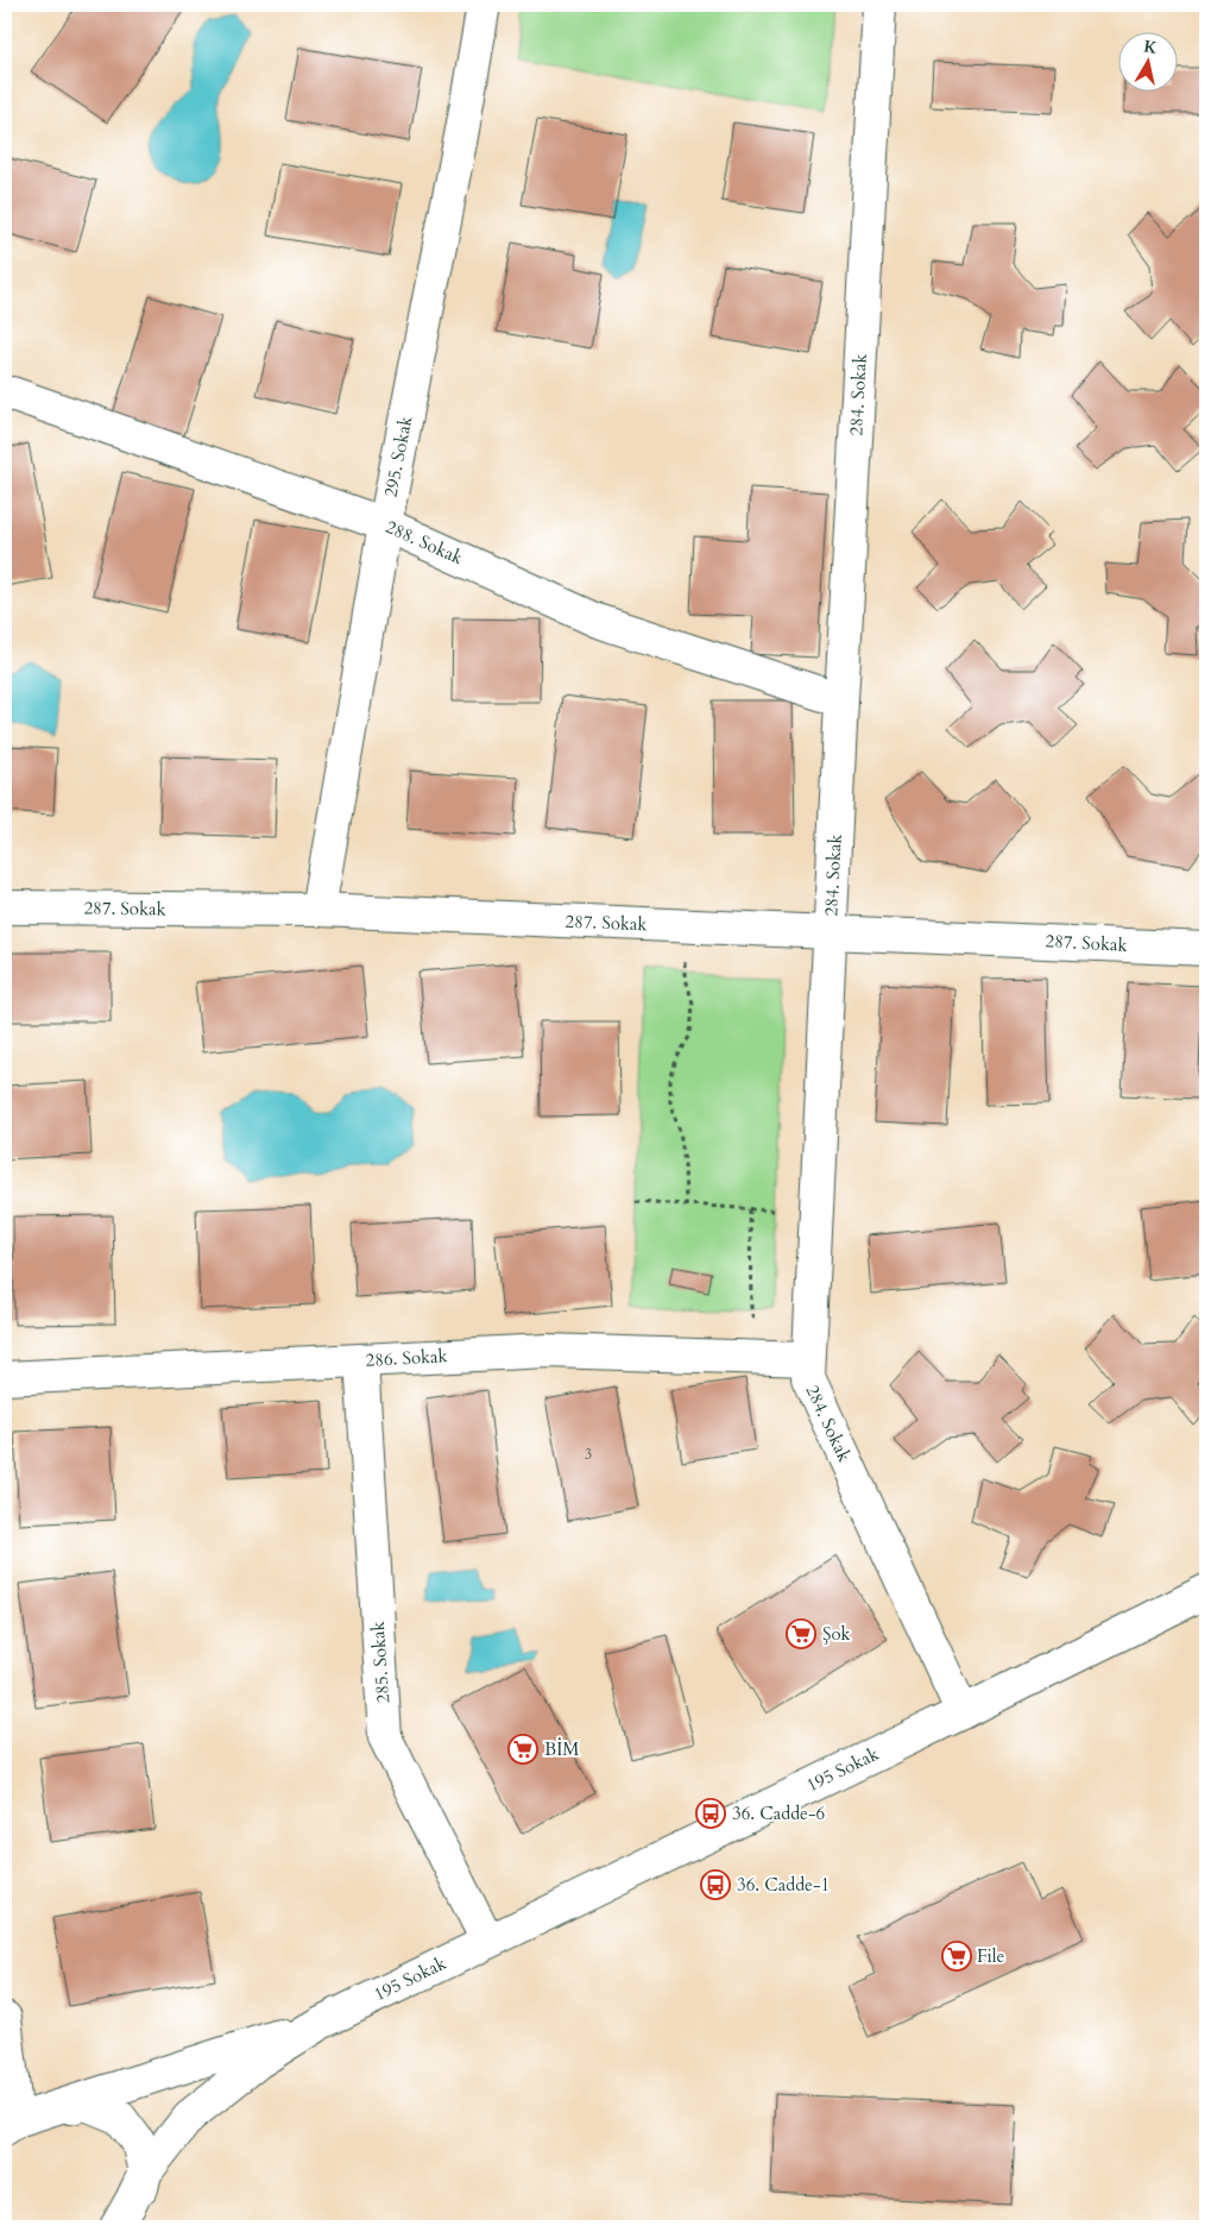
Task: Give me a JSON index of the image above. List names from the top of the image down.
{
  "streets": {
    "street": [
      "284. Sokak",
      "295. Sokak",
      "288. Sokak",
      "287. Sokak",
      "286. Sokak",
      "285. Sokak",
      "195 Sokak"
    ]
  },
  "crossings": [
    ["284. Sokak", "288. Sokak"],
    ["284. Sokak", "287. Sokak"],
    ["284. Sokak", "286. Sokak"],
    ["284. Sokak", "195 Sokak"],
    ["295. Sokak", "288. Sokak"],
    ["295. Sokak", "287. Sokak"],
    ["286. Sokak", "285. Sokak"],
    ["285. Sokak", "195 Sokak"]
  ],
  "places": {
    "supermarket": ["Şok", "BİM", "File"],
    "bus stop": ["36. Cadde-6", "36. Cadde-1"]
  },
  "house_numbers": ["3"],
  "north": "top"
}
